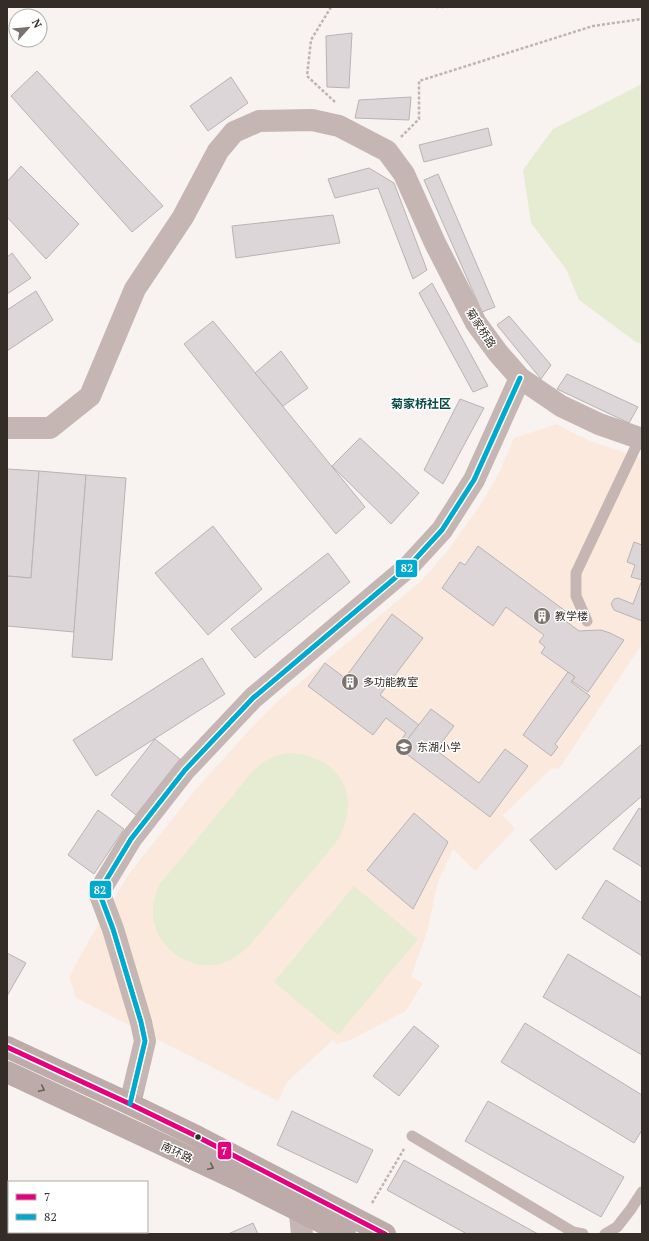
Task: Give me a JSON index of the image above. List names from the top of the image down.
{
  "streets": {
    "main road": ["南环路"],
    "street": ["菊家桥路"]
  },
  "districts": ["菊家桥社区"],
  "places": {
    "building": ["教学楼", "多功能教室"],
    "school or university": ["东湖小学"]
  },
  "lines": ["transit line 82", "transit line 7"],
  "legend": ["7", "82"],
  "north": "top right"
}
